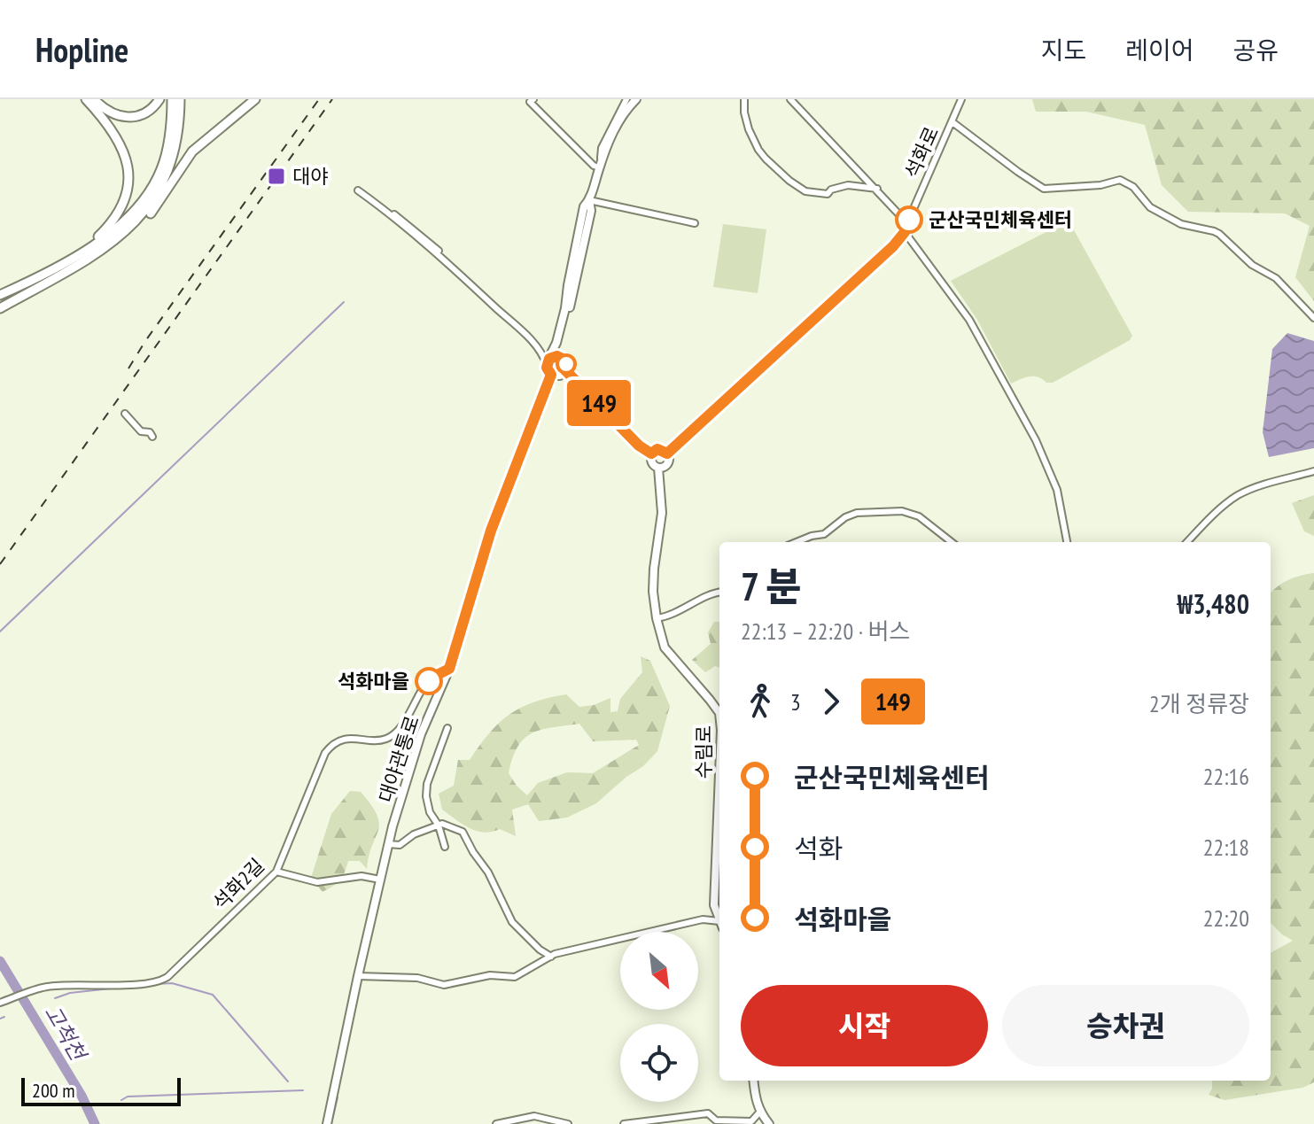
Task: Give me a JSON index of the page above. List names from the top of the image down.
{
  "streets": {
    "main road": ["수림로", "대야관통로"],
    "street": ["석화로", "석화2길"]
  },
  "crossings": [
    ["석화로", "수림로"],
    ["대야관통로", "석화2길"]
  ],
  "water": ["고척천"],
  "places": {
    "transit": ["대야"],
    "other": ["군산국민체육센터", "석화마을"]
  },
  "lines": ["bus line 149"],
  "scale_bar": "200 m",
  "north": "bottom right",
  "page": {
    "header": "Hopline",
    "nav": ["지도", "레이어", "공유"],
    "on_map": "149",
    "heading": ["7 분", "22:13 – 22:20 · 버스", "₩3,480"],
    "legs": ["3", "149", "2개 정류장"],
    "list": [
      {
        "name": "군산국민체육센터",
        "value": "22:16"
      },
      {
        "name": "석화",
        "value": "22:18"
      },
      {
        "name": "석화마을",
        "value": "22:20"
      }
    ],
    "buttons": ["시작", "승차권"],
    "scale": "200 m"
  }
}
